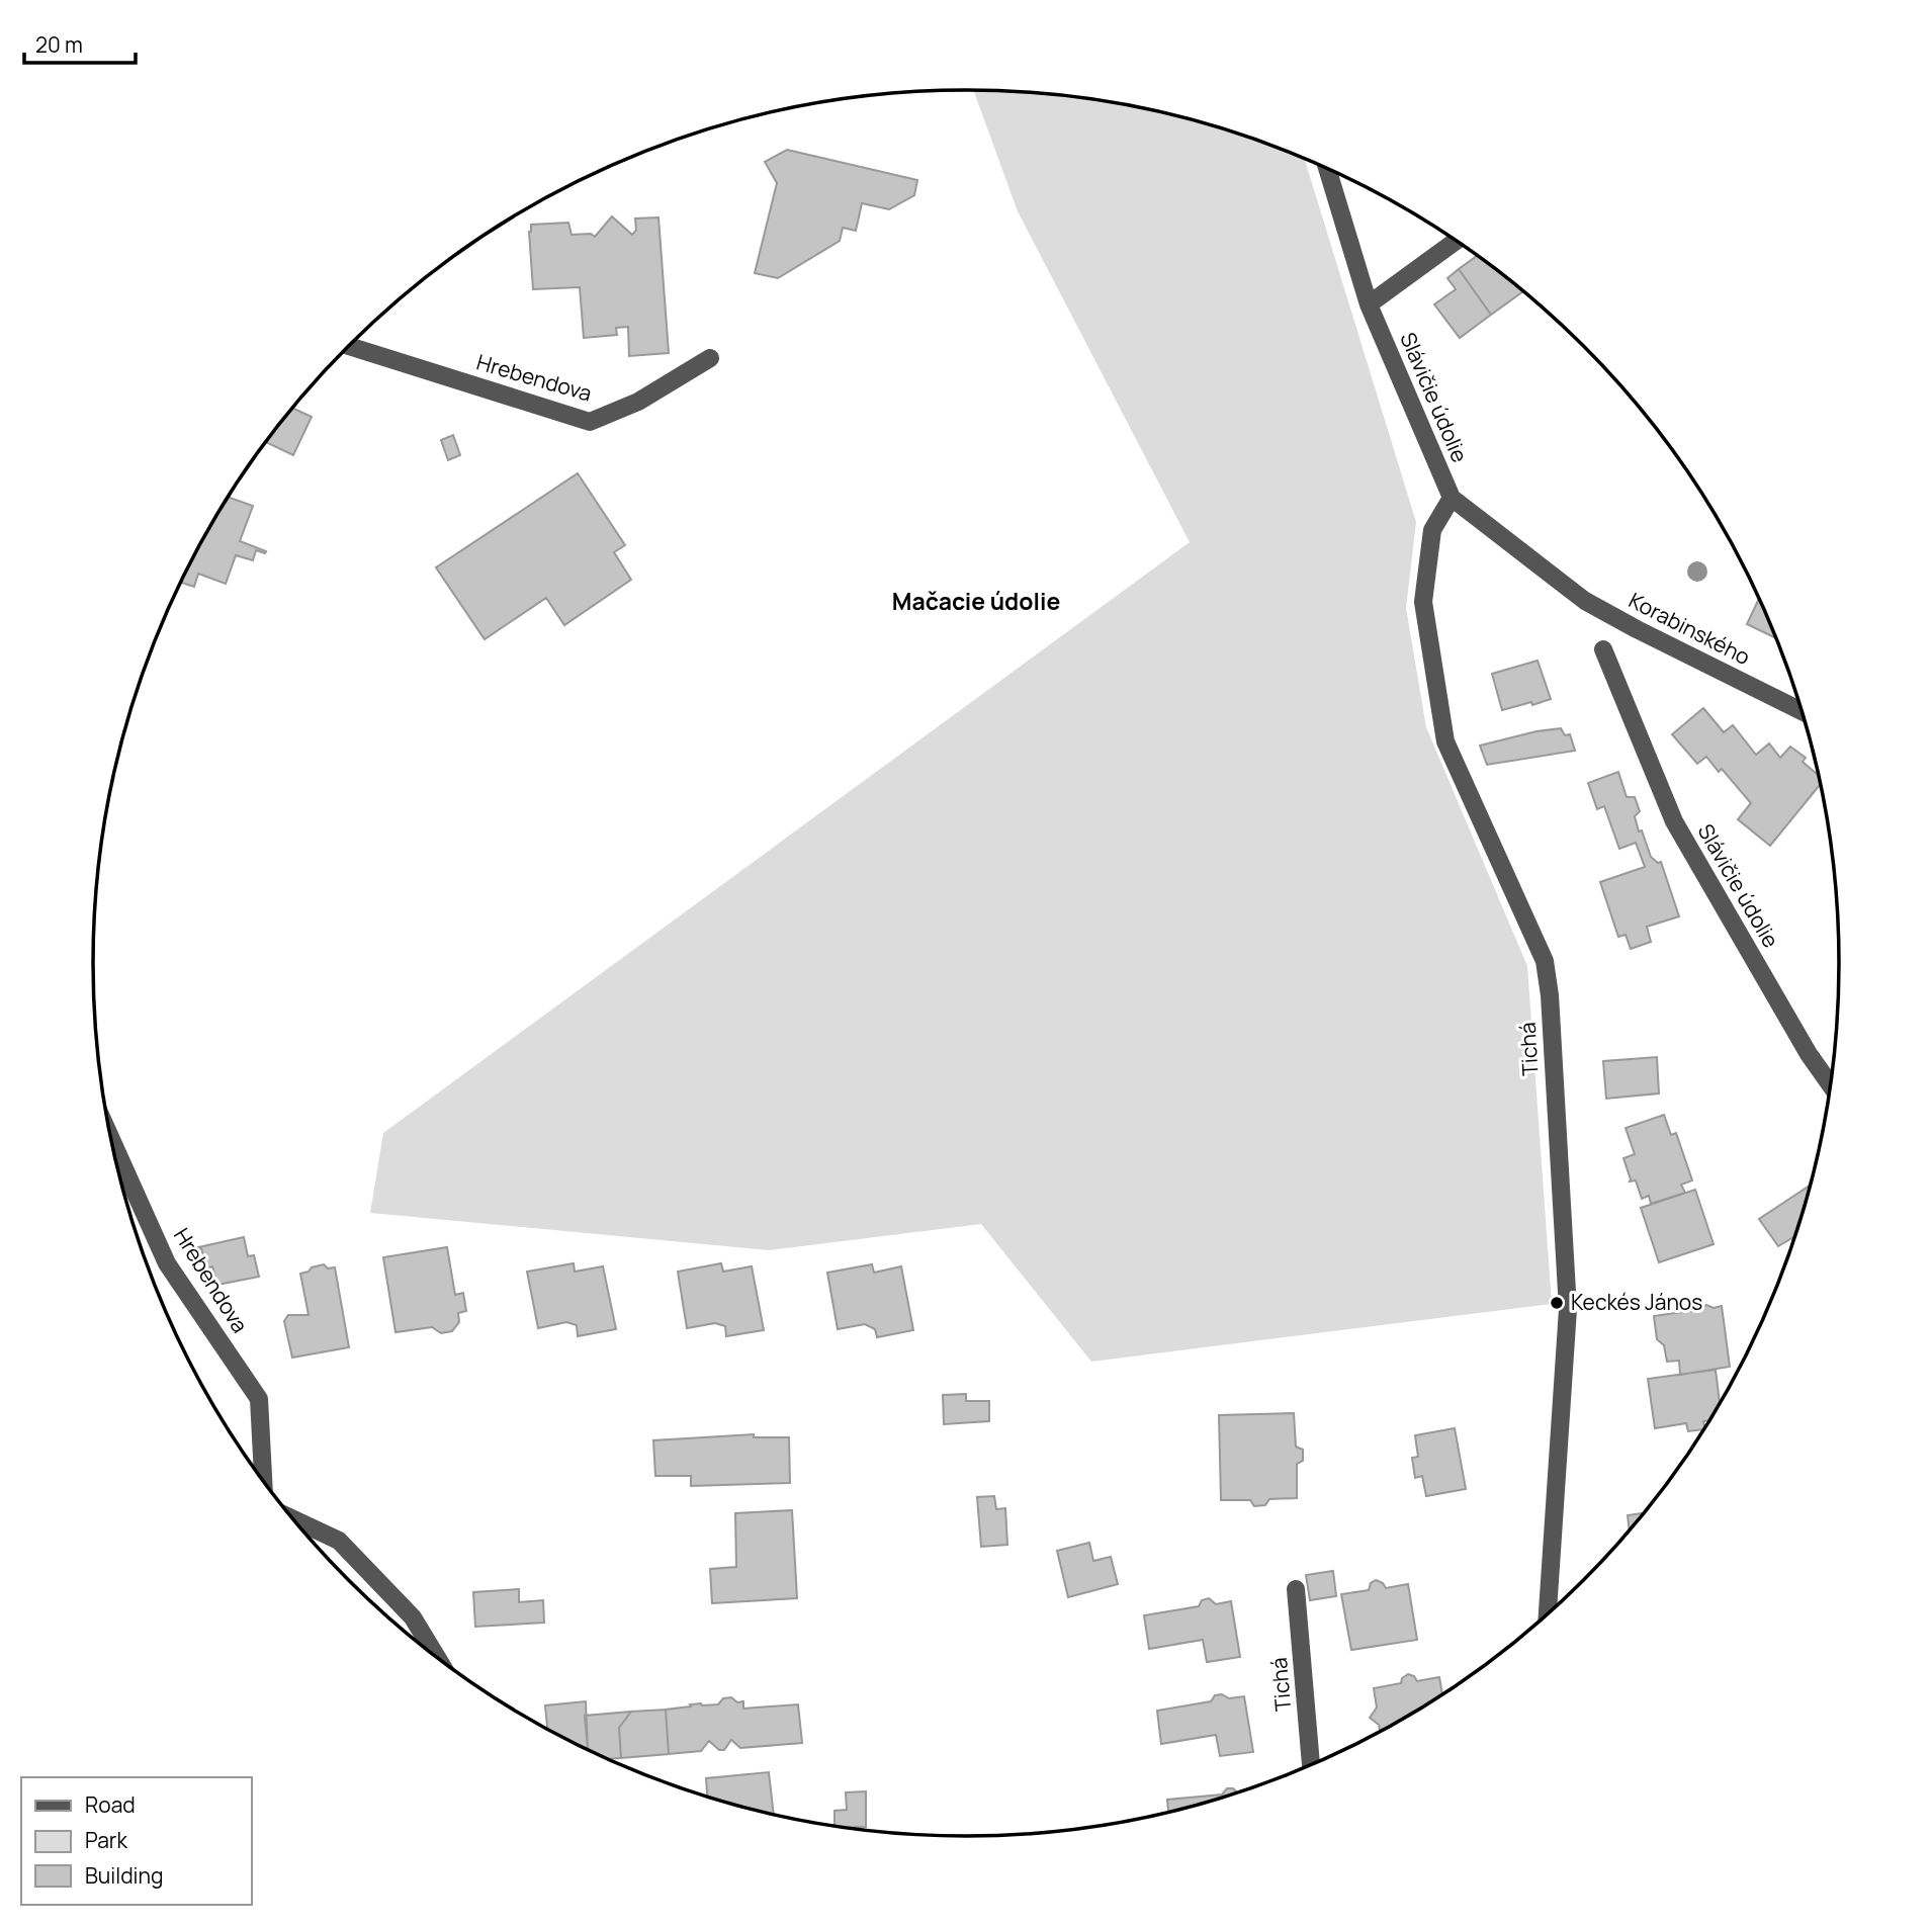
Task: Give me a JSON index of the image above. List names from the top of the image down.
{
  "streets": {
    "street": [
      "Hrebendova",
      "Slávičie údolie",
      "Korabinského",
      "Tichá"
    ]
  },
  "crossings": [
    ["Slávičie údolie", "Korabinského"],
    ["Slávičie údolie", "Tichá"]
  ],
  "districts": ["Mačacie údolie"],
  "places": ["Keckés János"],
  "legend": ["Road", "Park", "Building"],
  "scale_bar": "20 m"
}
